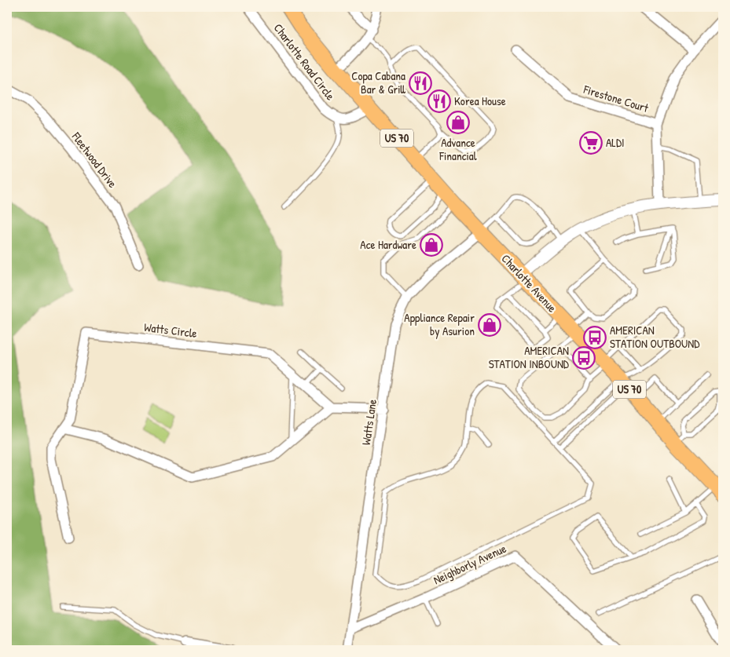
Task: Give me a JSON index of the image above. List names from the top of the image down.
{
  "streets": {
    "main road": ["US 70", "Charlotte Avenue"],
    "street": [
      "Charlotte Road Circle",
      "Firestone Court",
      "Fleetwood Drive",
      "Watts Circle",
      "Watts Lane",
      "Neighborly Avenue"
    ]
  },
  "crossings": [
    ["US 70", "Charlotte Avenue"],
    ["Charlotte Avenue", "Watts Lane"],
    ["Watts Lane", "Neighborly Avenue"]
  ],
  "places": {
    "restaurant": ["Copa Cabana Bar & Grill", "Korea House"],
    "shop": ["Advance Financial", "Ace Hardware", "Appliance Repair by Asurion"],
    "supermarket": ["ALDI"],
    "bus stop": ["AMERICAN STATION OUTBOUND", "AMERICAN STATION INBOUND"]
  }
}
